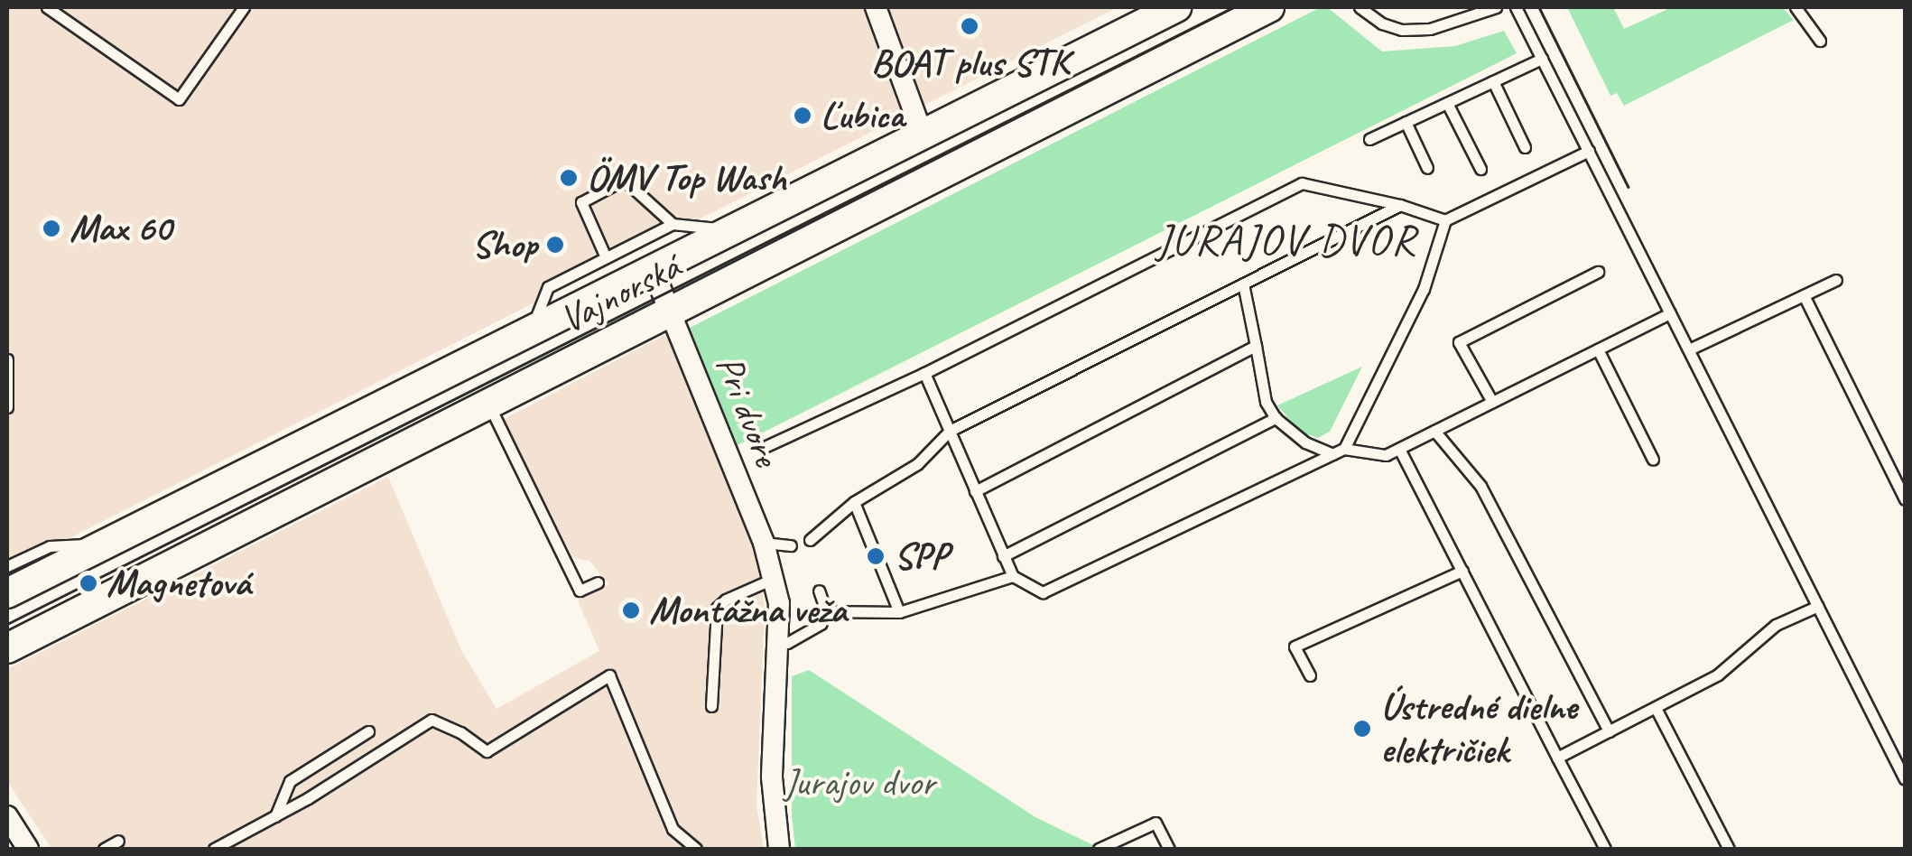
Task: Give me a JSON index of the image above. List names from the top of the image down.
{
  "streets": {
    "main road": ["Vajnorská"],
    "street": ["Pri dvore"]
  },
  "crossings": [
    ["Vajnorská", "Pri dvore"]
  ],
  "districts": ["JURAJOV DVOR"],
  "parks": ["Jurajov dvor"],
  "places": [
    "BOAT plus STK",
    "Ľubica",
    "ÖMV Top Wash",
    "Max 60",
    "Shop",
    "SPP",
    "Magnetová",
    "Montážna veža",
    "Ústredné dielne električiek"
  ]
}
